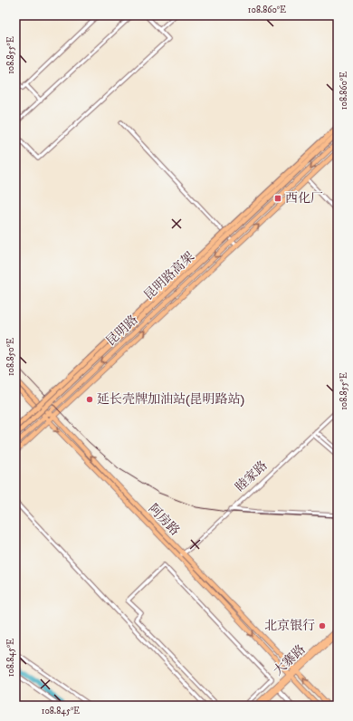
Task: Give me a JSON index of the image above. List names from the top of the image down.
{
  "streets": {
    "highway": ["昆明路高架"],
    "main road": ["昆明路", "阿房路", "大寨路"],
    "street": ["睦家路"]
  },
  "crossings": [
    ["昆明路", "阿房路"],
    ["睦家路", "阿房路"],
    ["阿房路", "大寨路"]
  ],
  "places": {
    "transit": ["西化厂"],
    "other": ["延长壳牌加油站(昆明路站)", "北京银行"]
  },
  "coordinates": [
    "108.860°E",
    "108.855°E",
    "108.850°E",
    "108.845°E"
  ]
}
